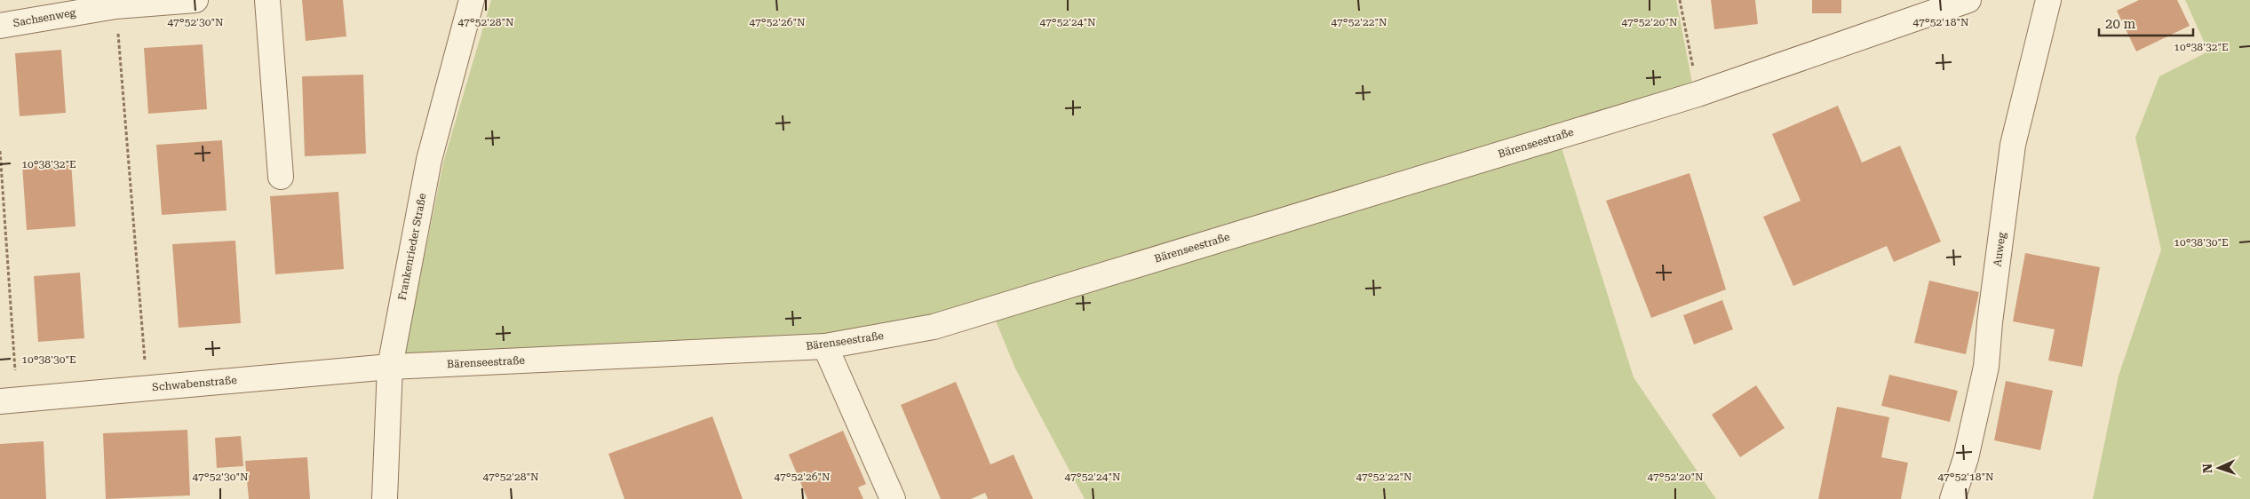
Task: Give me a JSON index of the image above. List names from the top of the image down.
{
  "streets": {
    "street": [
      "Sachsenweg",
      "Bärenseestraße",
      "Frankenrieder Straße",
      "Auweg",
      "Schwabenstraße"
    ]
  },
  "crossings": [
    ["Bärenseestraße", "Frankenrieder Straße"],
    ["Bärenseestraße", "Schwabenstraße"],
    ["Frankenrieder Straße", "Schwabenstraße"]
  ],
  "scale_bar": "20 m",
  "north": "left",
  "coordinates": [
    "47°52'30\"N",
    "47°52'28\"N",
    "47°52'26\"N",
    "47°52'24\"N",
    "47°52'22\"N",
    "47°52'20\"N",
    "47°52'18\"N",
    "10°38'32\"E",
    "10°38'30\"E"
  ]
}
